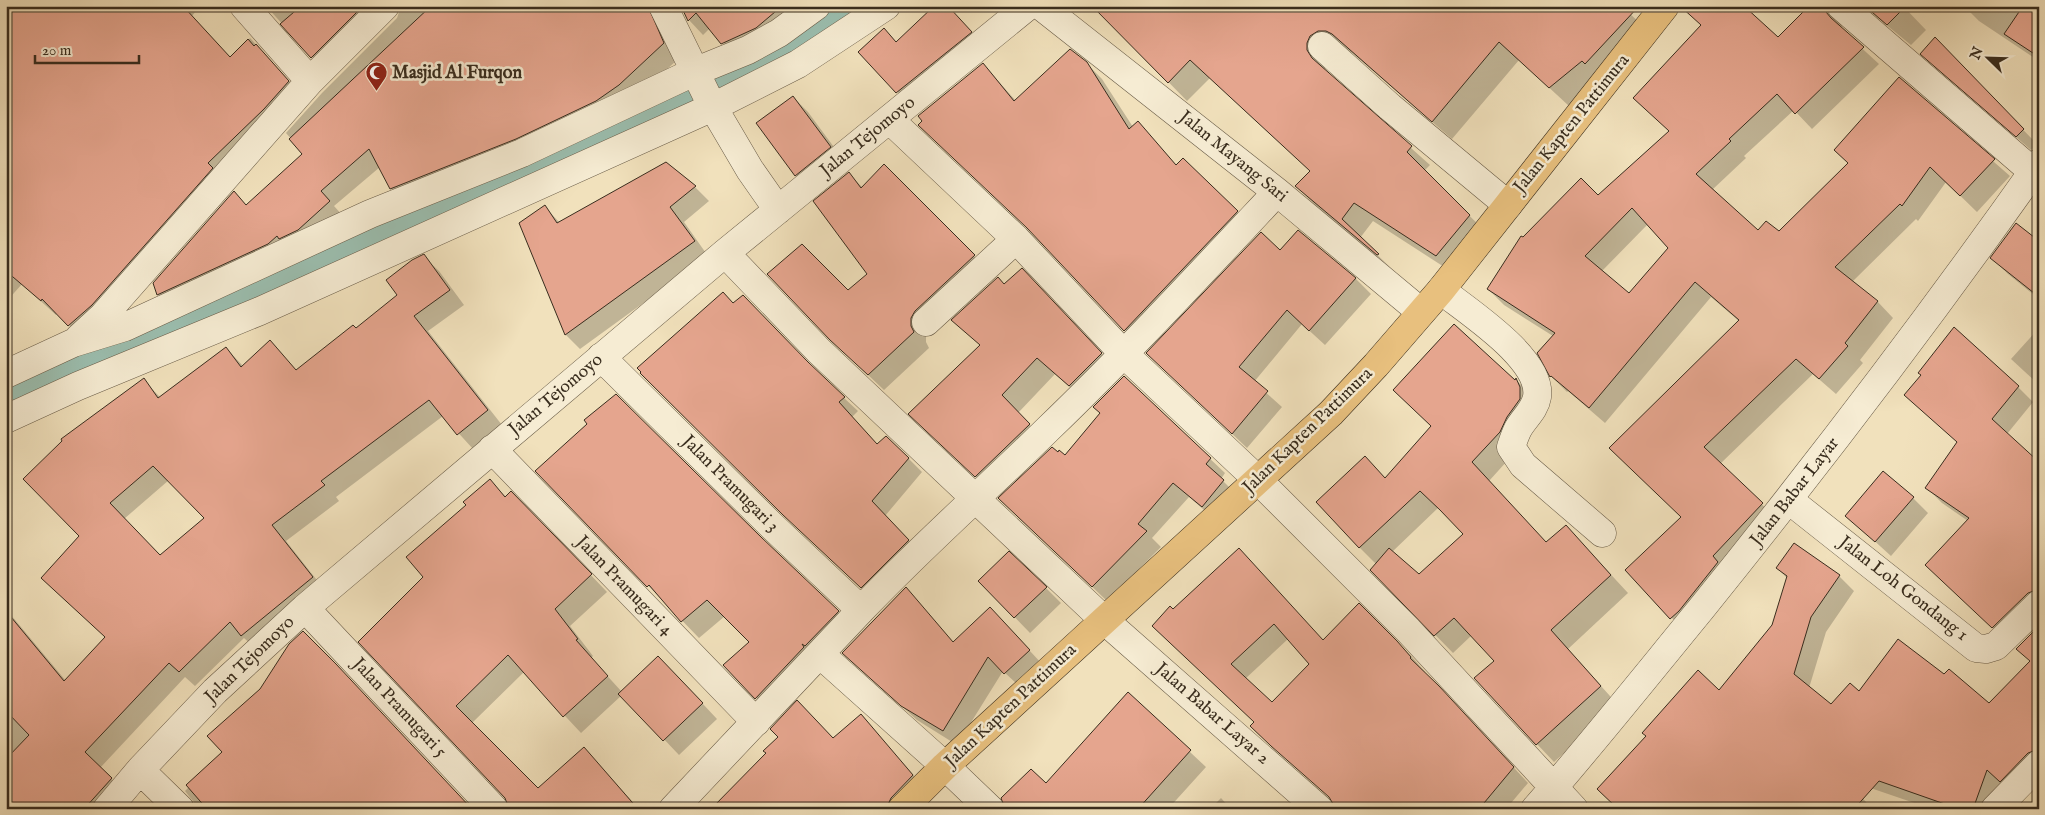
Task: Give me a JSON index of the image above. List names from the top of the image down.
{
  "streets": {
    "main road": ["Jalan Kapten Pattimura"],
    "street": [
      "Jalan Tejomoyo",
      "Jalan Mayang Sari",
      "Jalan Pramugari 3",
      "Jalan Babar Layar",
      "Jalan Pramugari 4",
      "Jalan Loh Gondang 1",
      "Jalan Pramugari 5",
      "Jalan Babar Layar 2"
    ]
  },
  "crossings": [
    ["Jalan Kapten Pattimura", "Jalan Mayang Sari"],
    ["Jalan Kapten Pattimura", "Jalan Babar Layar 2"],
    ["Jalan Tejomoyo", "Jalan Pramugari 3"],
    ["Jalan Tejomoyo", "Jalan Pramugari 4"],
    ["Jalan Tejomoyo", "Jalan Pramugari 5"],
    ["Jalan Tejomoyo", "Jalan Babar Layar 2"],
    ["Jalan Babar Layar", "Jalan Loh Gondang 1"]
  ],
  "places": {
    "mosque": ["Masjid Al Furqon"]
  },
  "scale_bar": "20 m",
  "north": "top left"
}
